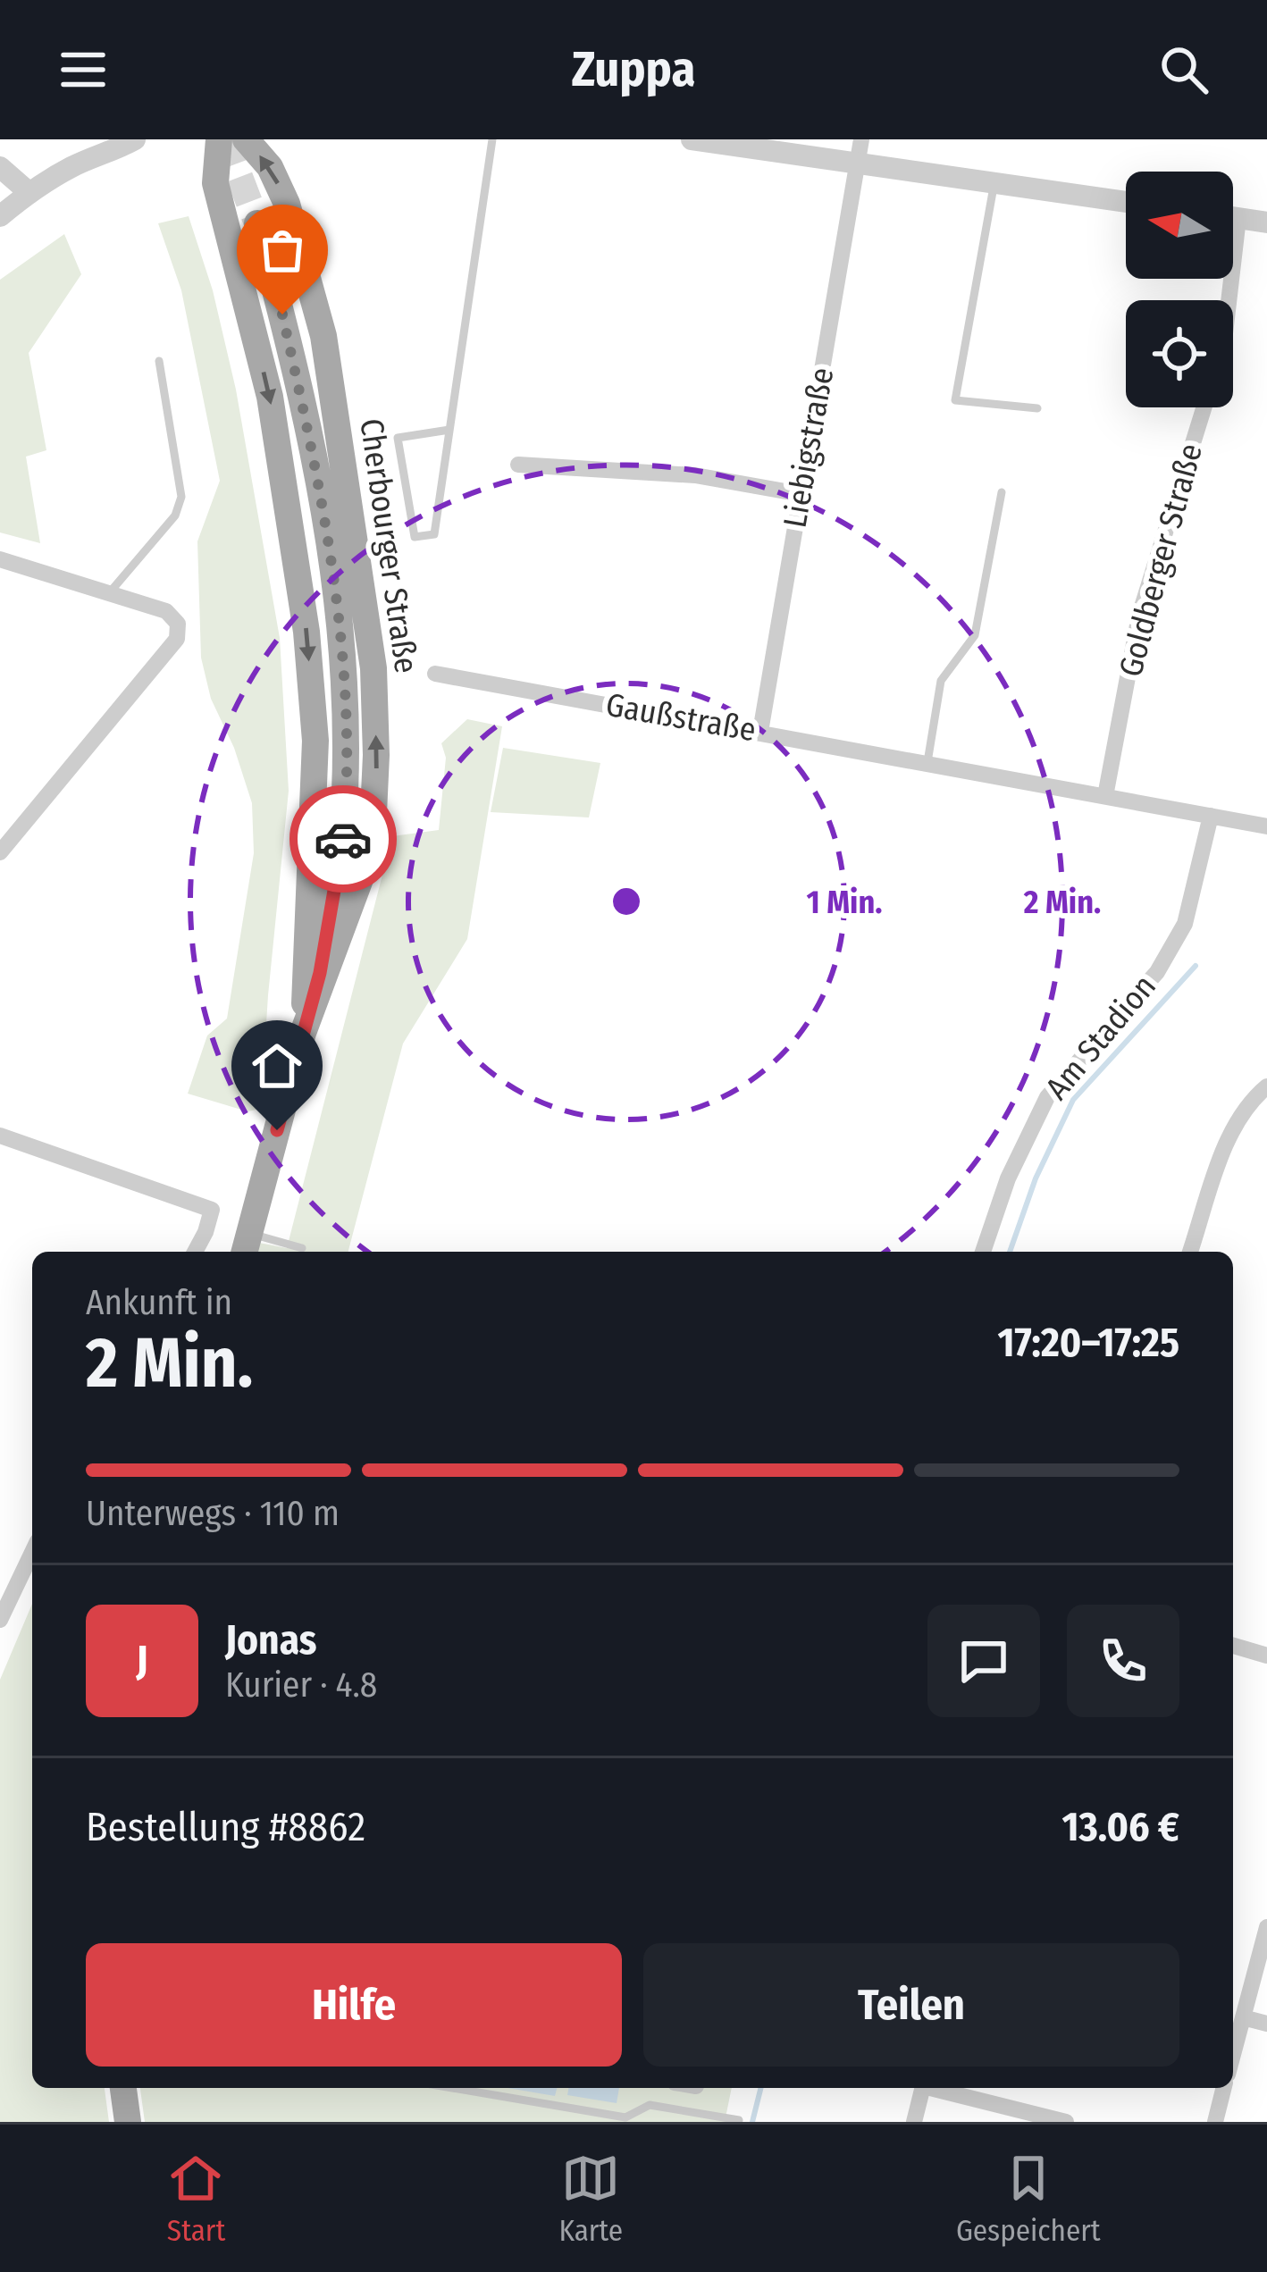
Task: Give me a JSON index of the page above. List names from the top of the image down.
{
  "streets": {
    "main road": ["Cherbourger Straße"],
    "street": [
      "Liebigstraße",
      "Goldberger Straße",
      "Gaußstraße",
      "Am Stadion"
    ]
  },
  "crossings": [
    ["Liebigstraße", "Gaußstraße"],
    ["Goldberger Straße", "Gaußstraße"],
    ["Gaußstraße", "Am Stadion"]
  ],
  "north": "left",
  "page": {
    "header": "Zuppa",
    "heading": ["2 Min.", "Ankunft in", "17:20–17:25"],
    "panel": [
      "Jonas",
      "Kurier · 4.8",
      "Bestellung #8862",
      "13.06 €"
    ],
    "bar": "Unterwegs · 110 m",
    "round": "J",
    "buttons": ["Hilfe", "Teilen"],
    "tabs": ["Start", "Karte", "Gespeichert"]
  },
  "rings": ["1 Min.", "2 Min."]
}
